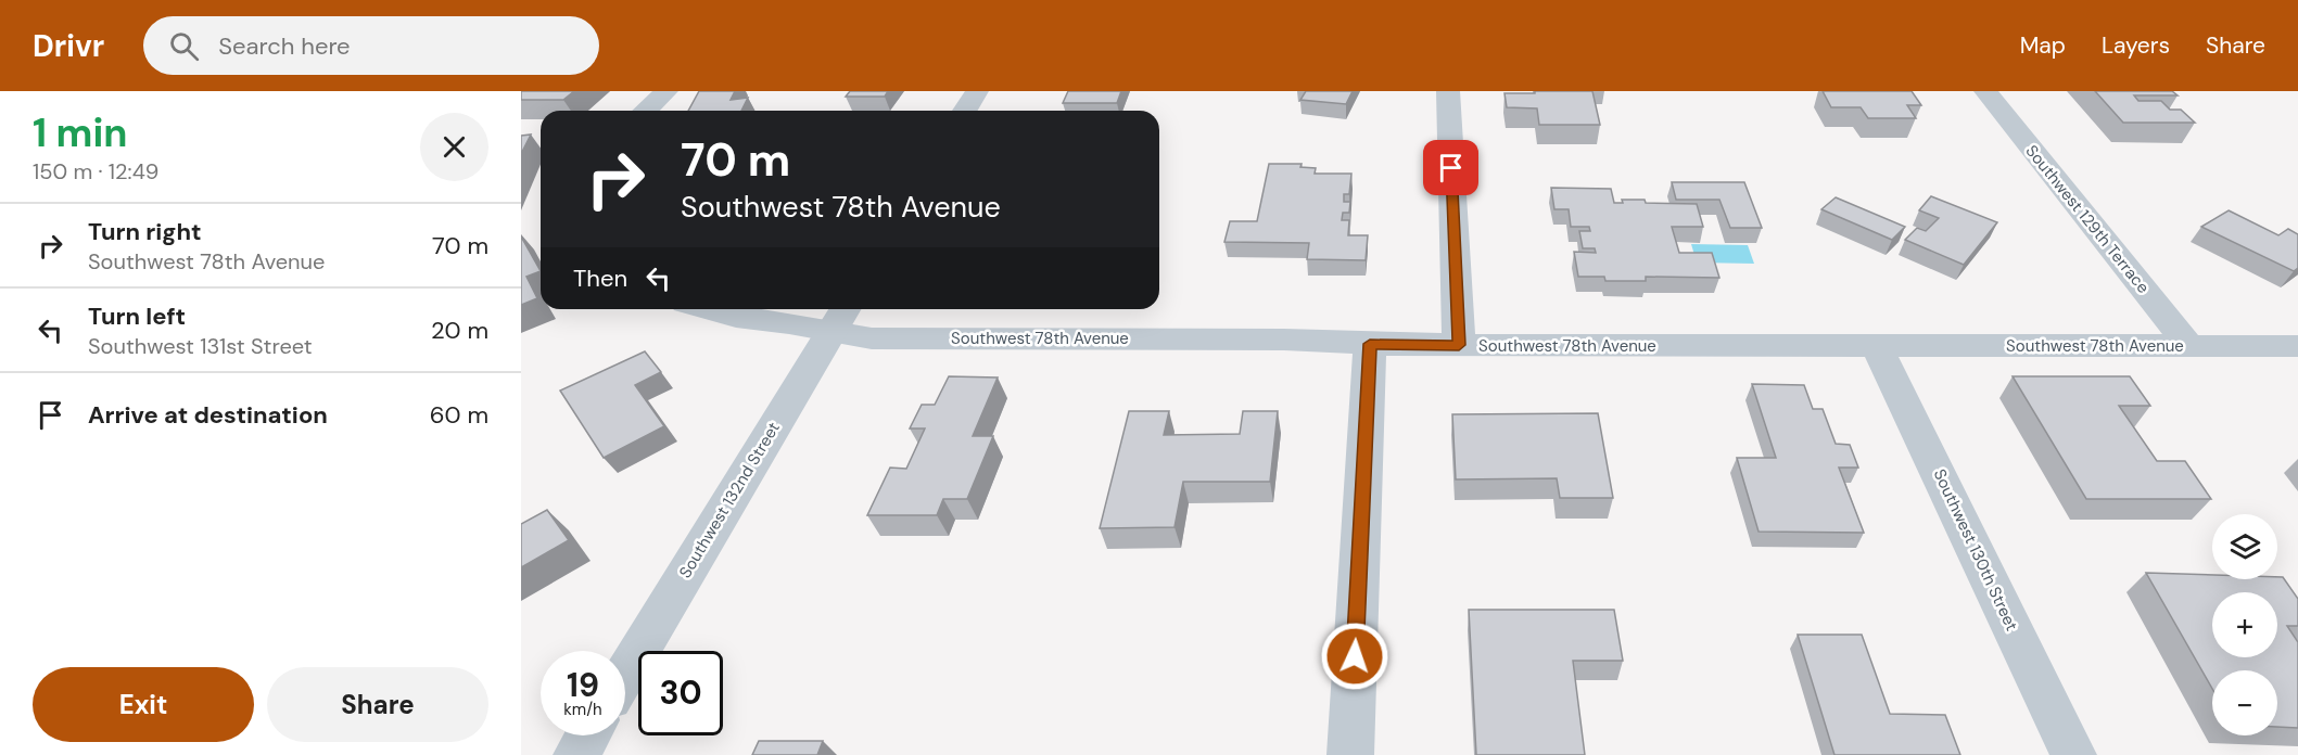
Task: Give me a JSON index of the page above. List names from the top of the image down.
{
  "streets": {
    "street": [
      "Southwest 129th Terrace",
      "Southwest 78th Avenue",
      "Southwest 132nd Street",
      "Southwest 130th Street"
    ]
  },
  "crossings": [
    ["Southwest 129th Terrace", "Southwest 78th Avenue"],
    ["Southwest 78th Avenue", "Southwest 132nd Street"],
    ["Southwest 78th Avenue", "Southwest 130th Street"]
  ],
  "page": {
    "header": "Drivr",
    "search": "Search here",
    "nav": ["Map", "Layers", "Share"],
    "heading": ["1 min", "150 m · 12:49"],
    "turn": ["70 m", "Southwest 78th Avenue"],
    "list": [
      {
        "name": "Turn right",
        "note": "Southwest 78th Avenue",
        "value": "70 m"
      },
      {
        "name": "Turn left",
        "note": "Southwest 131st Street",
        "value": "20 m"
      },
      {
        "name": "Arrive at destination",
        "value": "60 m"
      }
    ],
    "then": "Then",
    "map_buttons": ["+", "−"],
    "speed": "19 km/h",
    "limit": "30",
    "buttons": ["Exit", "Share"]
  }
}
